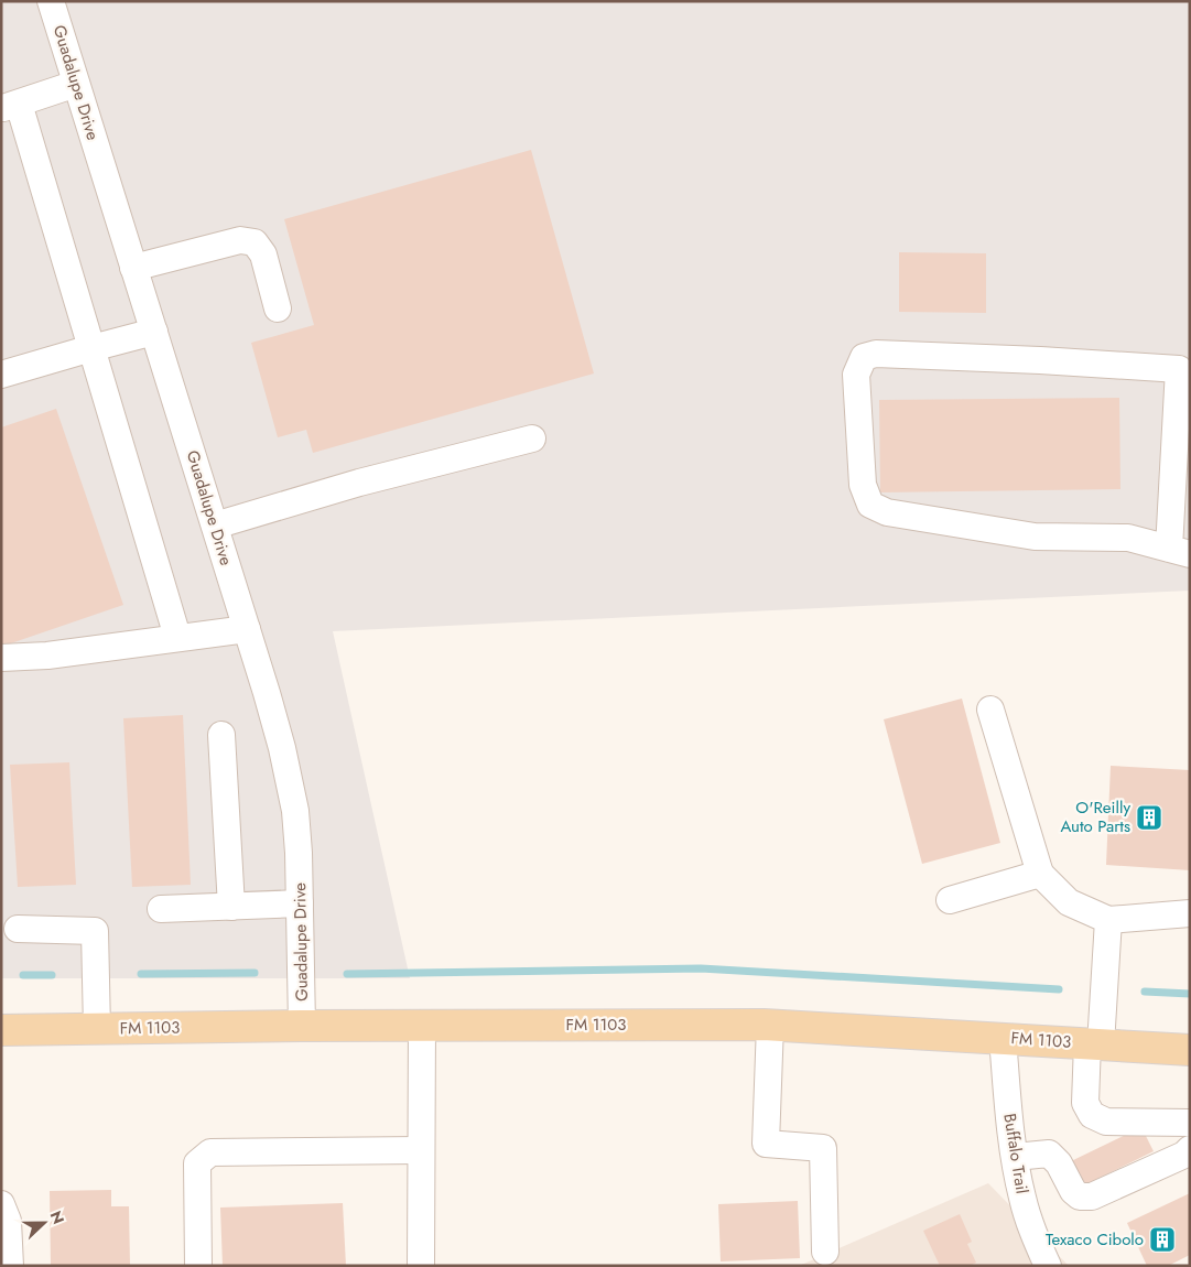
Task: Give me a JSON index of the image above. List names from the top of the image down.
{
  "streets": {
    "main road": ["FM 1103"],
    "street": ["Guadalupe Drive", "Buffalo Trail"]
  },
  "crossings": [
    ["Guadalupe Drive", "FM 1103"],
    ["FM 1103", "Buffalo Trail"]
  ],
  "places": {
    "building": ["O'Reilly Auto Parts", "Texaco Cibolo"]
  },
  "north": "right"
}
